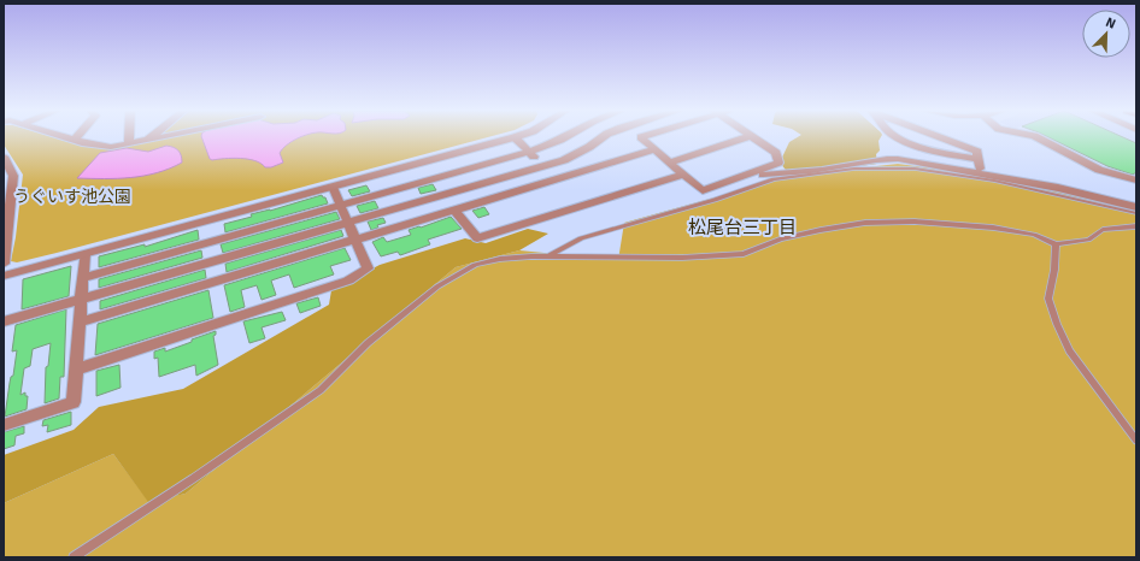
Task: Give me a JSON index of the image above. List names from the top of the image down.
{
  "districts": ["松尾台三丁目"],
  "parks": ["うぐいす池公園"],
  "north": "top right"
}
